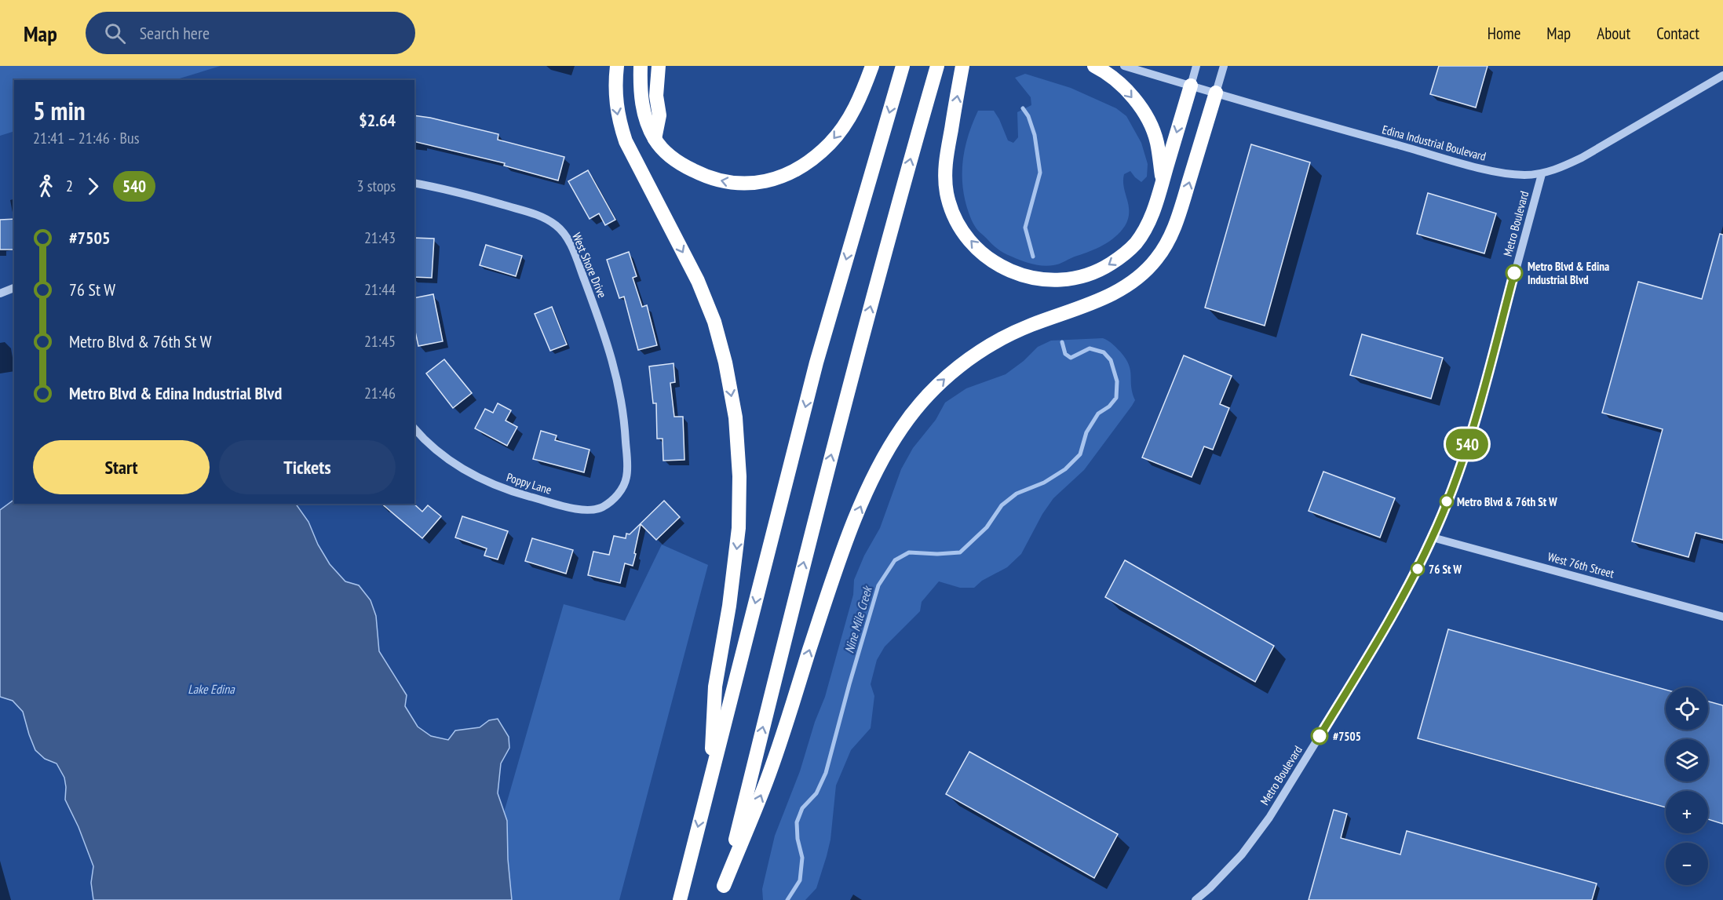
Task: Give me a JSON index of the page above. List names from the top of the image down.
{
  "streets": {
    "street": [
      "Edina Industrial Boulevard",
      "Metro Boulevard",
      "West Shore Drive",
      "Poppy Lane",
      "West 76th Street"
    ]
  },
  "crossings": [
    ["Edina Industrial Boulevard", "Metro Boulevard"],
    ["Metro Boulevard", "West 76th Street"],
    ["West Shore Drive", "Poppy Lane"]
  ],
  "water": ["Nine Mile Creek", "Lake Edina"],
  "places": [
    "Metro Blvd & Edina Industrial Blvd",
    "Metro Blvd & 76th St W",
    "76 St W",
    "#7505"
  ],
  "lines": ["bus line 540"],
  "page": {
    "header": "Map",
    "search": "Search here",
    "nav": [
      "Home",
      "Map",
      "About",
      "Contact"
    ],
    "on_map": "540",
    "heading": ["5 min", "21:41 – 21:46 · Bus", "$2.64"],
    "legs": ["2", "540", "3 stops"],
    "list": [
      {
        "name": "#7505",
        "value": "21:43"
      },
      {
        "name": "76 St W",
        "value": "21:44"
      },
      {
        "name": "Metro Blvd & 76th St W",
        "value": "21:45"
      },
      {
        "name": "Metro Blvd & Edina Industrial Blvd",
        "value": "21:46"
      }
    ],
    "buttons": ["Start", "Tickets"],
    "map_buttons": ["+", "−"]
  }
}
